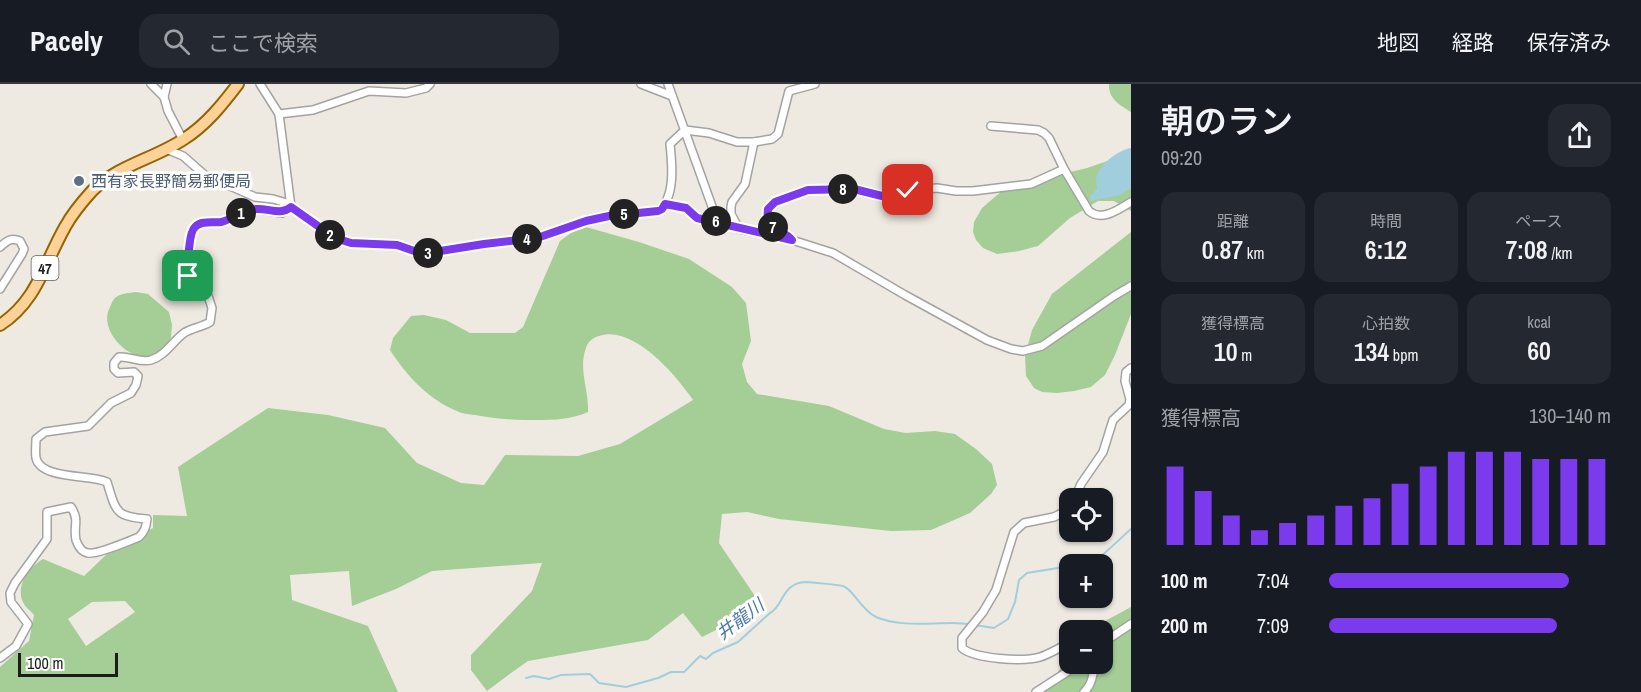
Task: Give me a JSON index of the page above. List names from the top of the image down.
{
  "streets": {
    "main road": ["47"]
  },
  "water": ["井龍川"],
  "places": ["西有家長野簡易郵便局"],
  "scale_bar": "100 m",
  "page": {
    "header": "Pacely",
    "search": "ここで検索",
    "nav": ["地図", "経路", "保存済み"],
    "heading": ["朝のラン", "09:20"],
    "pins": [
      "8",
      "1",
      "5",
      "6",
      "7",
      "2",
      "4",
      "3"
    ],
    "stats": [
      ["距離", "0.87 km"],
      ["時間", "6:12"],
      ["ペース", "7:08 /km"],
      ["獲得標高", "10 m"],
      ["心拍数", "134 bpm"],
      ["kcal", "60"]
    ],
    "chart": ["獲得標高", "130–140 m"],
    "map_buttons": ["+", "−"],
    "list": [
      {
        "name": "100 m",
        "note": "7:04"
      },
      {
        "name": "200 m",
        "note": "7:09"
      }
    ],
    "scale": "100 m"
  }
}
